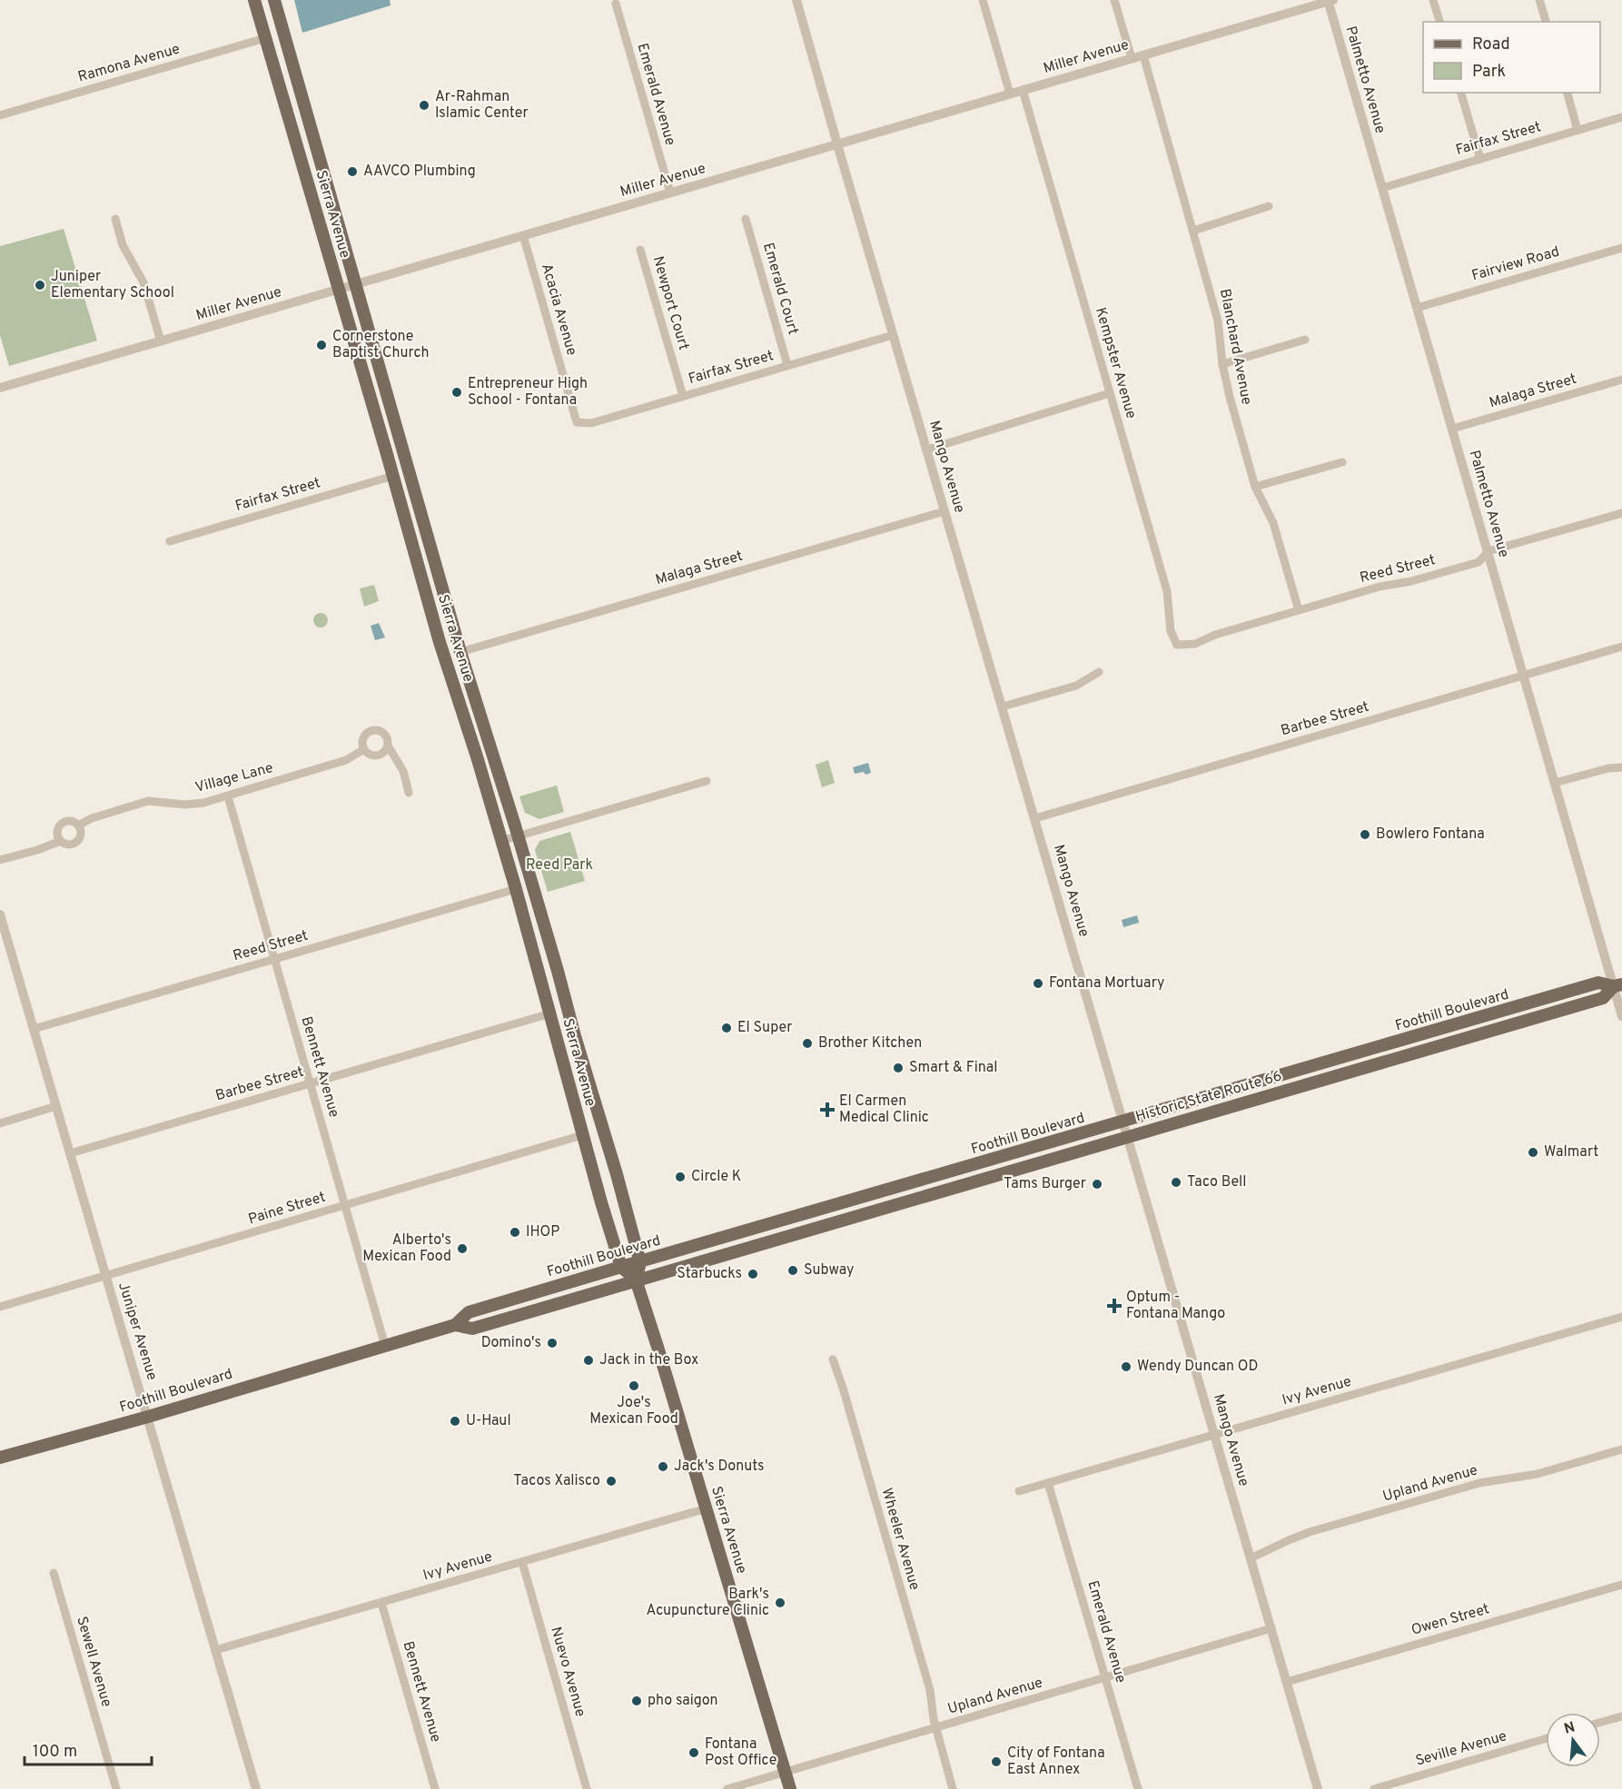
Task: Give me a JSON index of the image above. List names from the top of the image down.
{
  "streets": {
    "main road": ["Sierra Avenue", "Foothill Boulevard", "Historic State Route 66"],
    "street": [
      "Miller Avenue",
      "Ramona Avenue",
      "Palmetto Avenue",
      "Emerald Avenue",
      "Fairfax Street",
      "Fairview Road",
      "Emerald Court",
      "Newport Court",
      "Acacia Avenue",
      "Blanchard Avenue",
      "Kempster Avenue",
      "Malaga Street",
      "Mango Avenue",
      "Reed Street",
      "Barbee Street",
      "Village Lane",
      "Bennett Avenue",
      "Paine Street",
      "Juniper Avenue",
      "Ivy Avenue",
      "Upland Avenue",
      "Wheeler Avenue",
      "Owen Street",
      "Sewell Avenue",
      "Nuevo Avenue",
      "Seville Avenue"
    ]
  },
  "crossings": [
    ["Miller Avenue", "Palmetto Avenue"],
    ["Miller Avenue", "Emerald Avenue"],
    ["Miller Avenue", "Sierra Avenue"],
    ["Miller Avenue", "Acacia Avenue"],
    ["Miller Avenue", "Blanchard Avenue"],
    ["Miller Avenue", "Kempster Avenue"],
    ["Miller Avenue", "Mango Avenue"],
    ["Ramona Avenue", "Sierra Avenue"],
    ["Palmetto Avenue", "Fairfax Street"],
    ["Palmetto Avenue", "Fairview Road"],
    ["Palmetto Avenue", "Malaga Street"],
    ["Palmetto Avenue", "Reed Street"],
    ["Palmetto Avenue", "Barbee Street"],
    ["Palmetto Avenue", "Foothill Boulevard"],
    ["Emerald Avenue", "Ivy Avenue"],
    ["Emerald Avenue", "Upland Avenue"],
    ["Fairfax Street", "Sierra Avenue"],
    ["Fairfax Street", "Emerald Court"],
    ["Fairfax Street", "Newport Court"],
    ["Fairfax Street", "Acacia Avenue"],
    ["Fairfax Street", "Mango Avenue"],
    ["Sierra Avenue", "Malaga Street"],
    ["Sierra Avenue", "Reed Street"],
    ["Sierra Avenue", "Barbee Street"],
    ["Sierra Avenue", "Foothill Boulevard"],
    ["Sierra Avenue", "Paine Street"],
    ["Sierra Avenue", "Ivy Avenue"],
    ["Sierra Avenue", "Upland Avenue"],
    ["Blanchard Avenue", "Reed Street"],
    ["Kempster Avenue", "Reed Street"],
    ["Malaga Street", "Mango Avenue"],
    ["Mango Avenue", "Barbee Street"],
    ["Mango Avenue", "Foothill Boulevard"],
    ["Mango Avenue", "Historic State Route 66"],
    ["Mango Avenue", "Ivy Avenue"],
    ["Mango Avenue", "Upland Avenue"],
    ["Mango Avenue", "Owen Street"],
    ["Reed Street", "Bennett Avenue"],
    ["Reed Street", "Juniper Avenue"],
    ["Barbee Street", "Bennett Avenue"],
    ["Barbee Street", "Juniper Avenue"],
    ["Village Lane", "Bennett Avenue"],
    ["Foothill Boulevard", "Bennett Avenue"],
    ["Foothill Boulevard", "Historic State Route 66"],
    ["Foothill Boulevard", "Juniper Avenue"],
    ["Bennett Avenue", "Paine Street"],
    ["Bennett Avenue", "Ivy Avenue"],
    ["Paine Street", "Juniper Avenue"],
    ["Juniper Avenue", "Ivy Avenue"],
    ["Ivy Avenue", "Nuevo Avenue"],
    ["Upland Avenue", "Wheeler Avenue"]
  ],
  "parks": ["Reed Park"],
  "places": {
    "other": [
      "Ar-Rahman Islamic Center",
      "AAVCO Plumbing",
      "Juniper Elementary School",
      "Cornerstone Baptist Church",
      "Entrepreneur High School - Fontana",
      "Bowlero Fontana",
      "Fontana Mortuary",
      "El Super",
      "Brother Kitchen",
      "Smart & Final",
      "Walmart",
      "Circle K",
      "Taco Bell",
      "Tams Burger",
      "IHOP",
      "Alberto's Mexican Food",
      "Subway",
      "Starbucks",
      "Domino's",
      "Jack in the Box",
      "Wendy Duncan OD",
      "Joe's Mexican Food",
      "U-Haul",
      "Jack's Donuts",
      "Tacos Xalisco",
      "Bark's Acupuncture Clinic",
      "pho saigon",
      "Fontana Post Office",
      "City of Fontana East Annex"
    ],
    "health": ["El Carmen Medical Clinic", "Optum - Fontana Mango"]
  },
  "legend": ["Road", "Park"],
  "scale_bar": "100 m",
  "north": "top"
}
